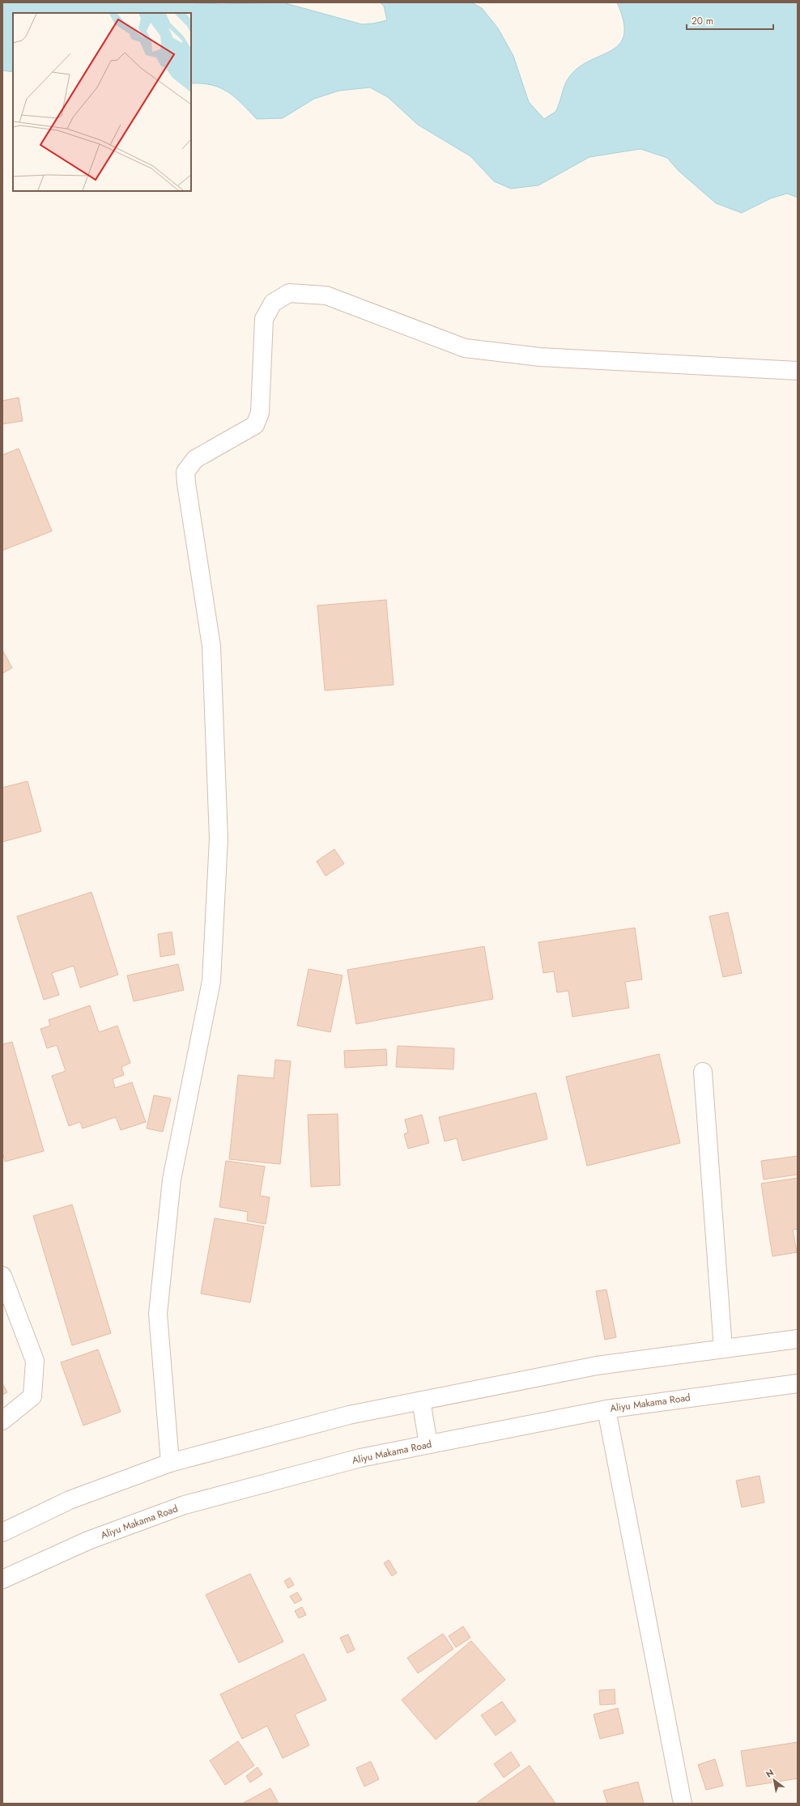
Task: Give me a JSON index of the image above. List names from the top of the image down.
{
  "streets": {
    "street": ["Aliyu Makama Road"]
  },
  "scale_bar": "20 m",
  "north": "top left"
}
